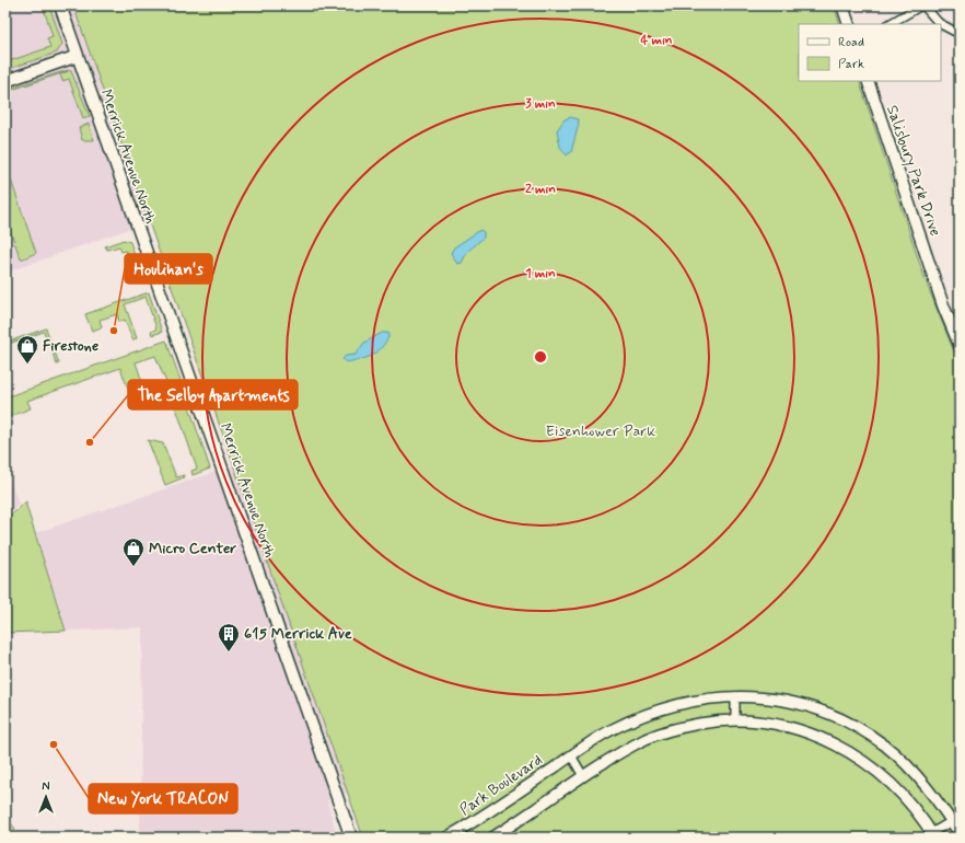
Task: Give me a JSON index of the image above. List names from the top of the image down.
{
  "streets": {
    "main road": ["Merrick Avenue North", "Salisbury Park Drive"],
    "street": ["Park Boulevard"]
  },
  "parks": ["Eisenhower Park"],
  "places": {
    "other": ["Houlihan's", "The Selby Apartments", "New York TRACON"],
    "shop": ["Firestone", "Micro Center"],
    "building": ["615 Merrick Ave"]
  },
  "legend": ["Road", "Park"],
  "north": "top",
  "rings": [
    "4 min",
    "3 min",
    "2 min",
    "1 min"
  ]
}
